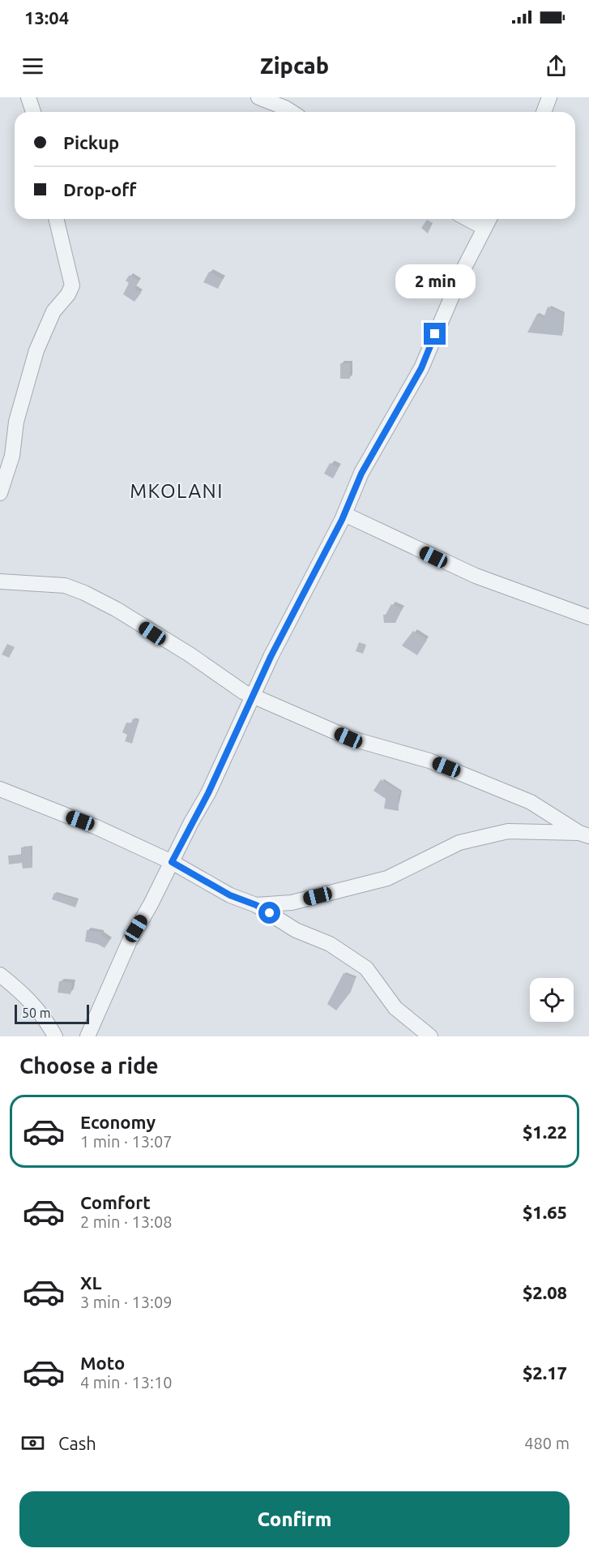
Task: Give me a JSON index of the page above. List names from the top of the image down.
{
  "districts": ["MKOLANI"],
  "scale_bar": "50 m",
  "page": {
    "status": "13:04",
    "header": "Zipcab",
    "banner": ["Pickup", "Drop-off"],
    "bubble": "2 min",
    "scale": "50 m",
    "heading": "Choose a ride",
    "list": [
      {
        "name": "Economy",
        "note": "1 min · 13:07",
        "value": "$1.22"
      },
      {
        "name": "Comfort",
        "note": "2 min · 13:08",
        "value": "$1.65"
      },
      {
        "name": "XL",
        "note": "3 min · 13:09",
        "value": "$2.08"
      },
      {
        "name": "Moto",
        "note": "4 min · 13:10",
        "value": "$2.17"
      }
    ],
    "pay": ["Cash", "480 m"],
    "buttons": "Confirm"
  }
}
